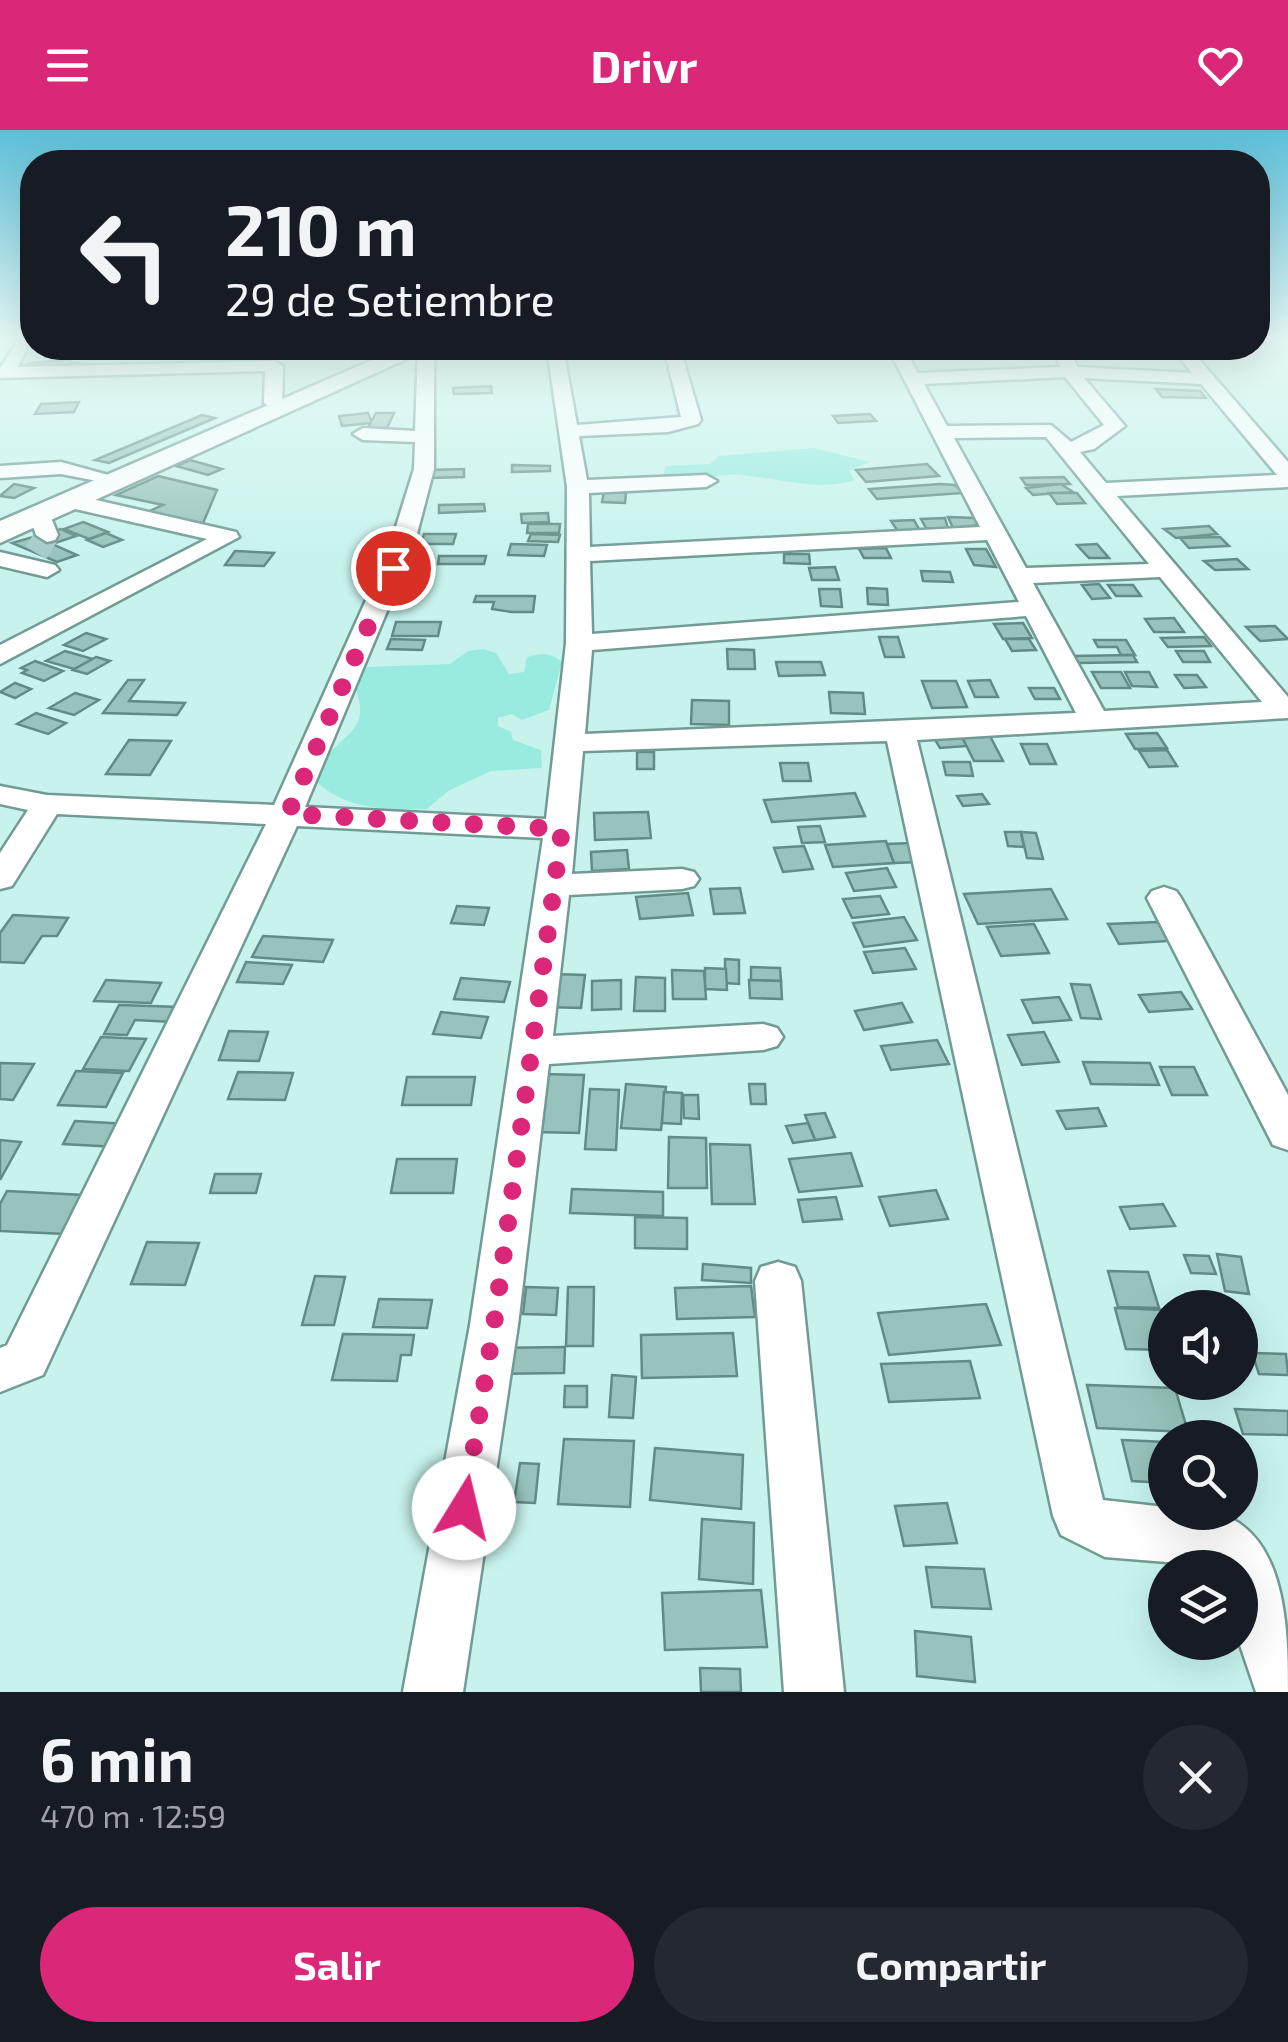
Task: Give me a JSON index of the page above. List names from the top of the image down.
{
  "page": {
    "header": "Drivr",
    "turn": ["210 m", "29 de Setiembre"],
    "heading": ["6 min", "470 m · 12:59"],
    "buttons": ["Salir", "Compartir"]
  }
}
